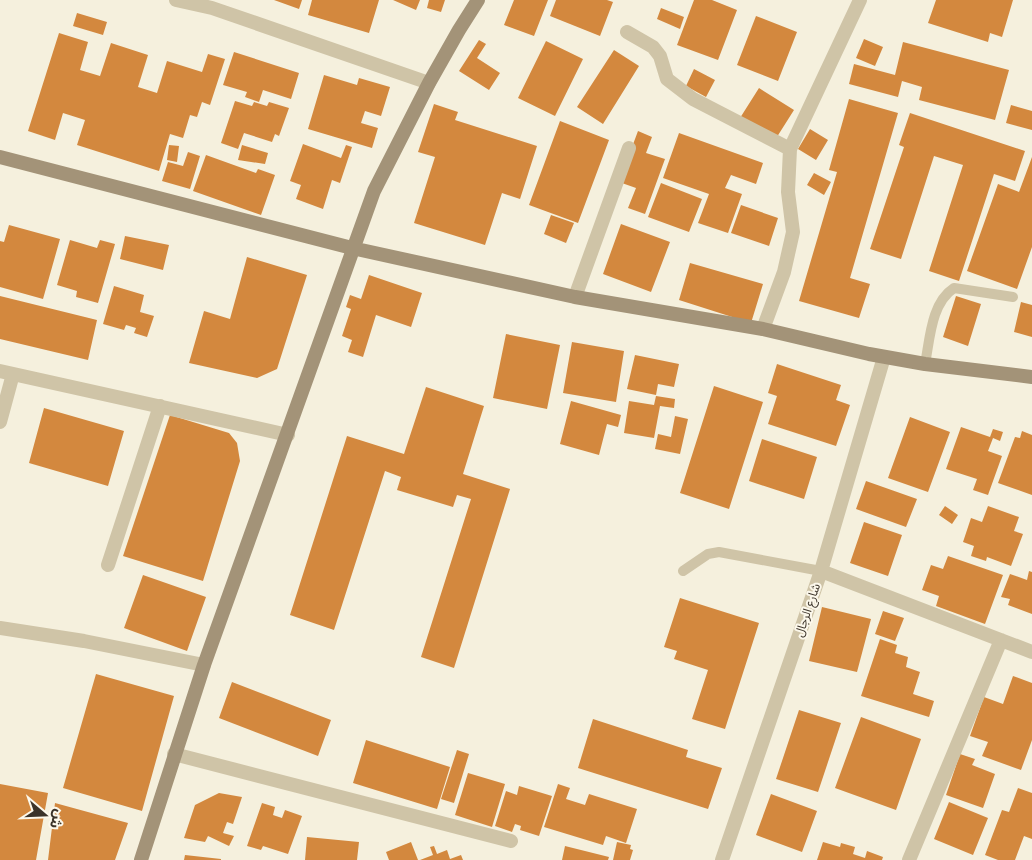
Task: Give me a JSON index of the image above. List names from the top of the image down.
{
  "streets": {
    "street": ["شارع الرجال"]
  },
  "north": "right"
}
